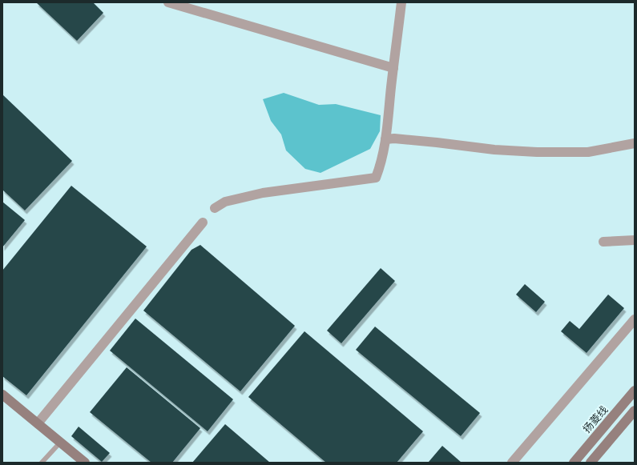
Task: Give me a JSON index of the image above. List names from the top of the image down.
{
  "streets": {
    "main road": ["扬菱线"]
  }
}
